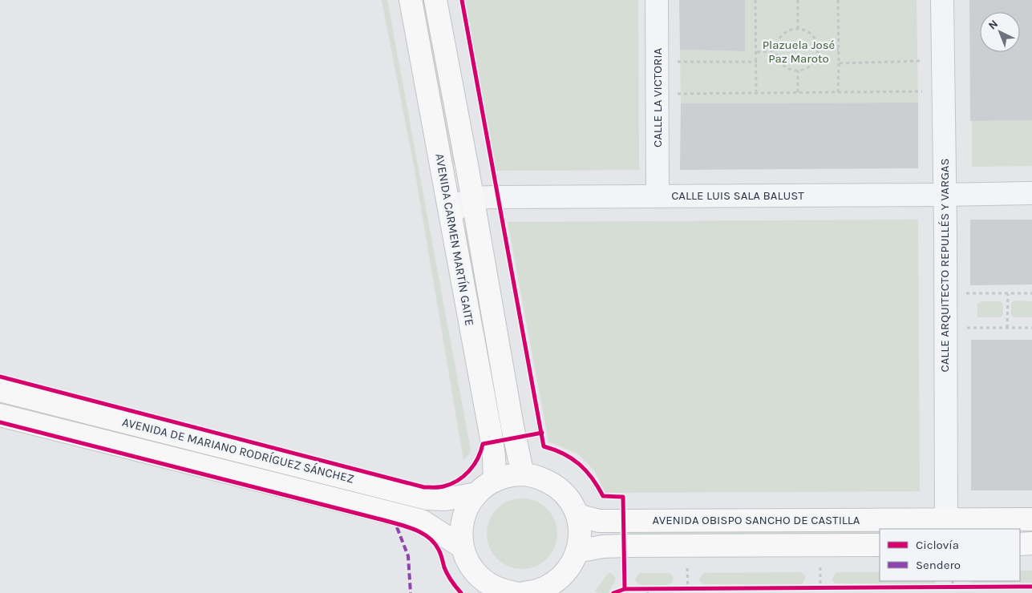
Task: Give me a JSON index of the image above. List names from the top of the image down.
{
  "streets": {
    "main road": ["AVENIDA CARMEN MARTÍN GAITE", "AVENIDA DE MARIANO RODRÍGUEZ SÁNCHEZ", "AVENIDA OBISPO SANCHO DE CASTILLA"],
    "street": ["CALLE LA VICTORIA", "CALLE LUIS SALA BALUST", "CALLE ARQUITECTO REPULLÉS Y VARGAS"]
  },
  "crossings": [
    ["CALLE LA VICTORIA", "CALLE LUIS SALA BALUST"],
    ["CALLE LUIS SALA BALUST", "AVENIDA CARMEN MARTÍN GAITE"],
    ["CALLE LUIS SALA BALUST", "CALLE ARQUITECTO REPULLÉS Y VARGAS"],
    ["AVENIDA CARMEN MARTÍN GAITE", "AVENIDA DE MARIANO RODRÍGUEZ SÁNCHEZ"],
    ["AVENIDA CARMEN MARTÍN GAITE", "AVENIDA OBISPO SANCHO DE CASTILLA"],
    ["CALLE ARQUITECTO REPULLÉS Y VARGAS", "AVENIDA OBISPO SANCHO DE CASTILLA"],
    ["AVENIDA DE MARIANO RODRÍGUEZ SÁNCHEZ", "AVENIDA OBISPO SANCHO DE CASTILLA"]
  ],
  "parks": ["Plazuela José Paz Maroto"],
  "legend": ["Ciclovía", "Sendero"],
  "north": "top left"
}
